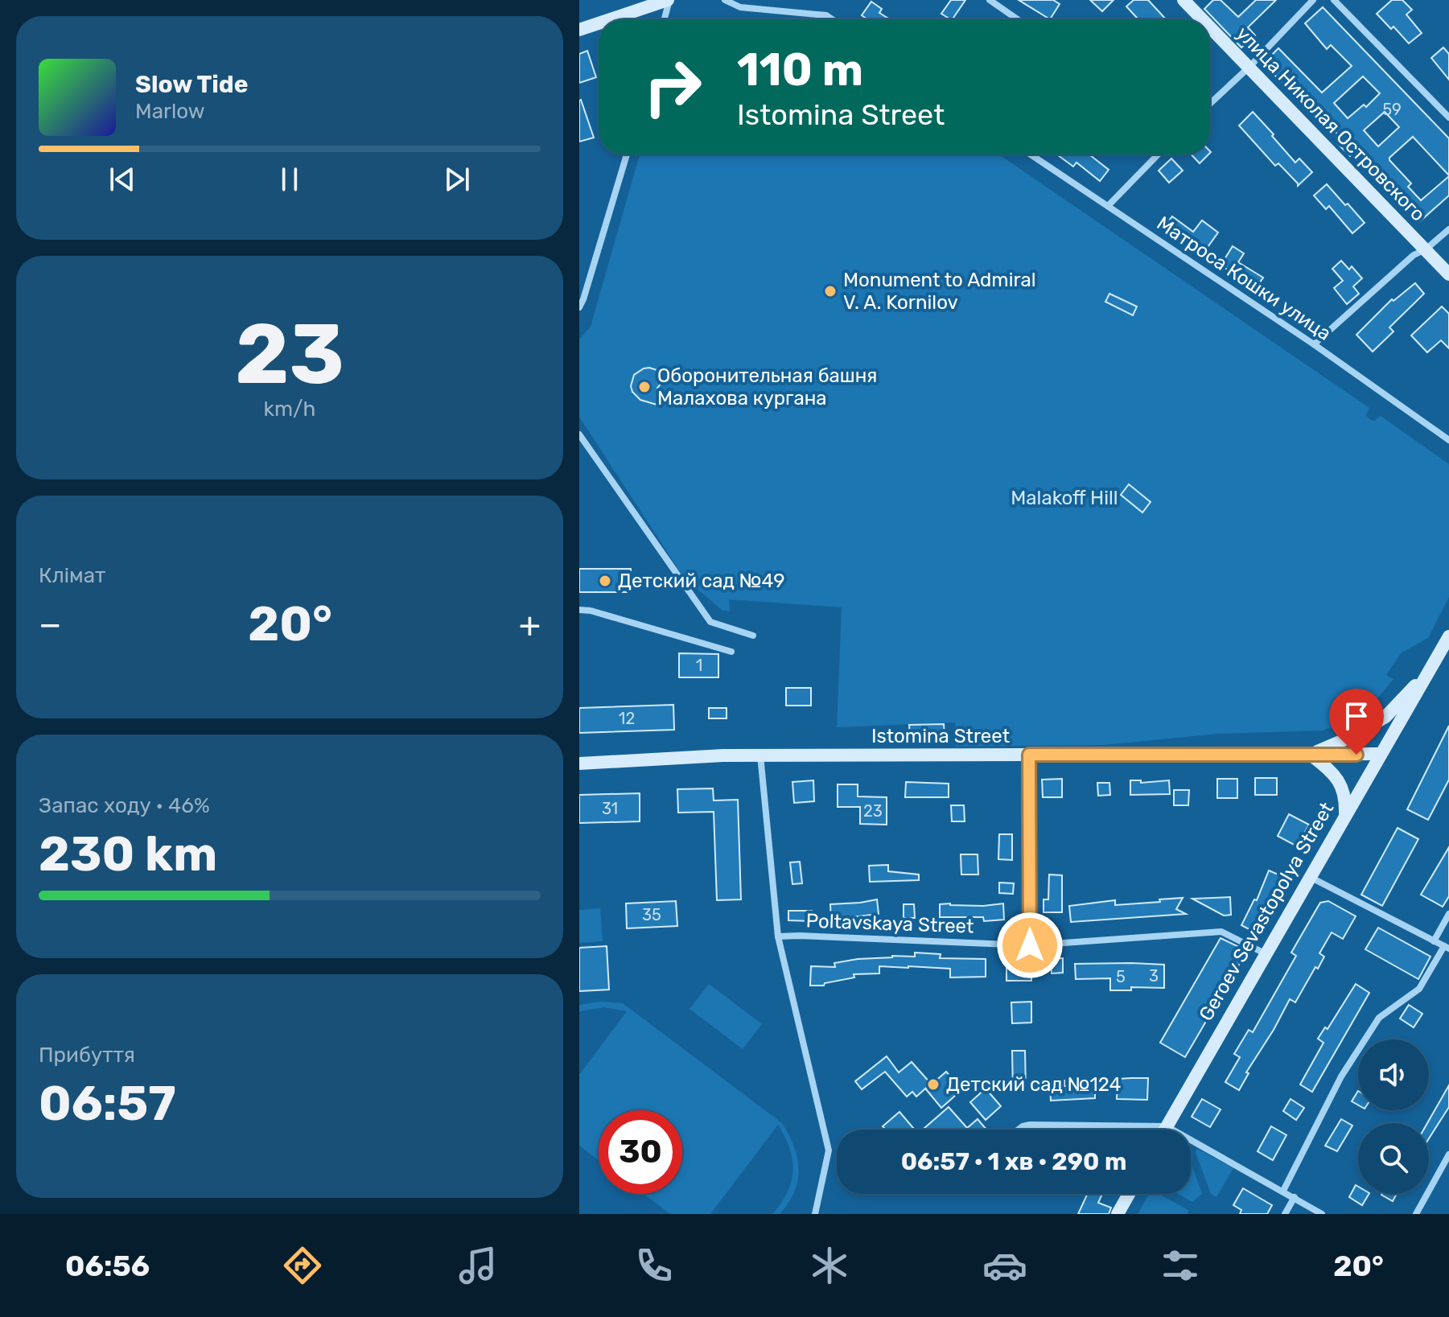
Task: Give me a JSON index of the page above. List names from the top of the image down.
{
  "streets": {
    "main road": ["улица Николая Островского", "Istomina Street", "Geroev Sevastopolya Street"],
    "street": ["Матроса Кошки улица", "Poltavskaya Street"]
  },
  "crossings": [
    ["Istomina Street", "Geroev Sevastopolya Street"],
    ["Geroev Sevastopolya Street", "Poltavskaya Street"]
  ],
  "parks": ["Malakoff Hill"],
  "places": [
    "Monument to Admiral V. A. Kornilov",
    "Оборонительная башня Малахова кургана",
    "Детский сад №49",
    "Детский сад №124"
  ],
  "house_numbers": [
    "59",
    "1",
    "12",
    "31",
    "23",
    "35",
    "3",
    "5"
  ],
  "page": {
    "turn": ["110 m", "Istomina Street"],
    "song": ["Slow Tide", "Marlow"],
    "tile": [
      ["23", "km/h"],
      "Клімат",
      ["Запас ходу · 46%", "230 km"],
      ["Прибуття", "06:57"]
    ],
    "heat": ["−", "20°", "+"],
    "limit": "30",
    "trip": "06:57 · 1 хв · 290 m",
    "tabs": ["06:56", "20°"]
  }
}
